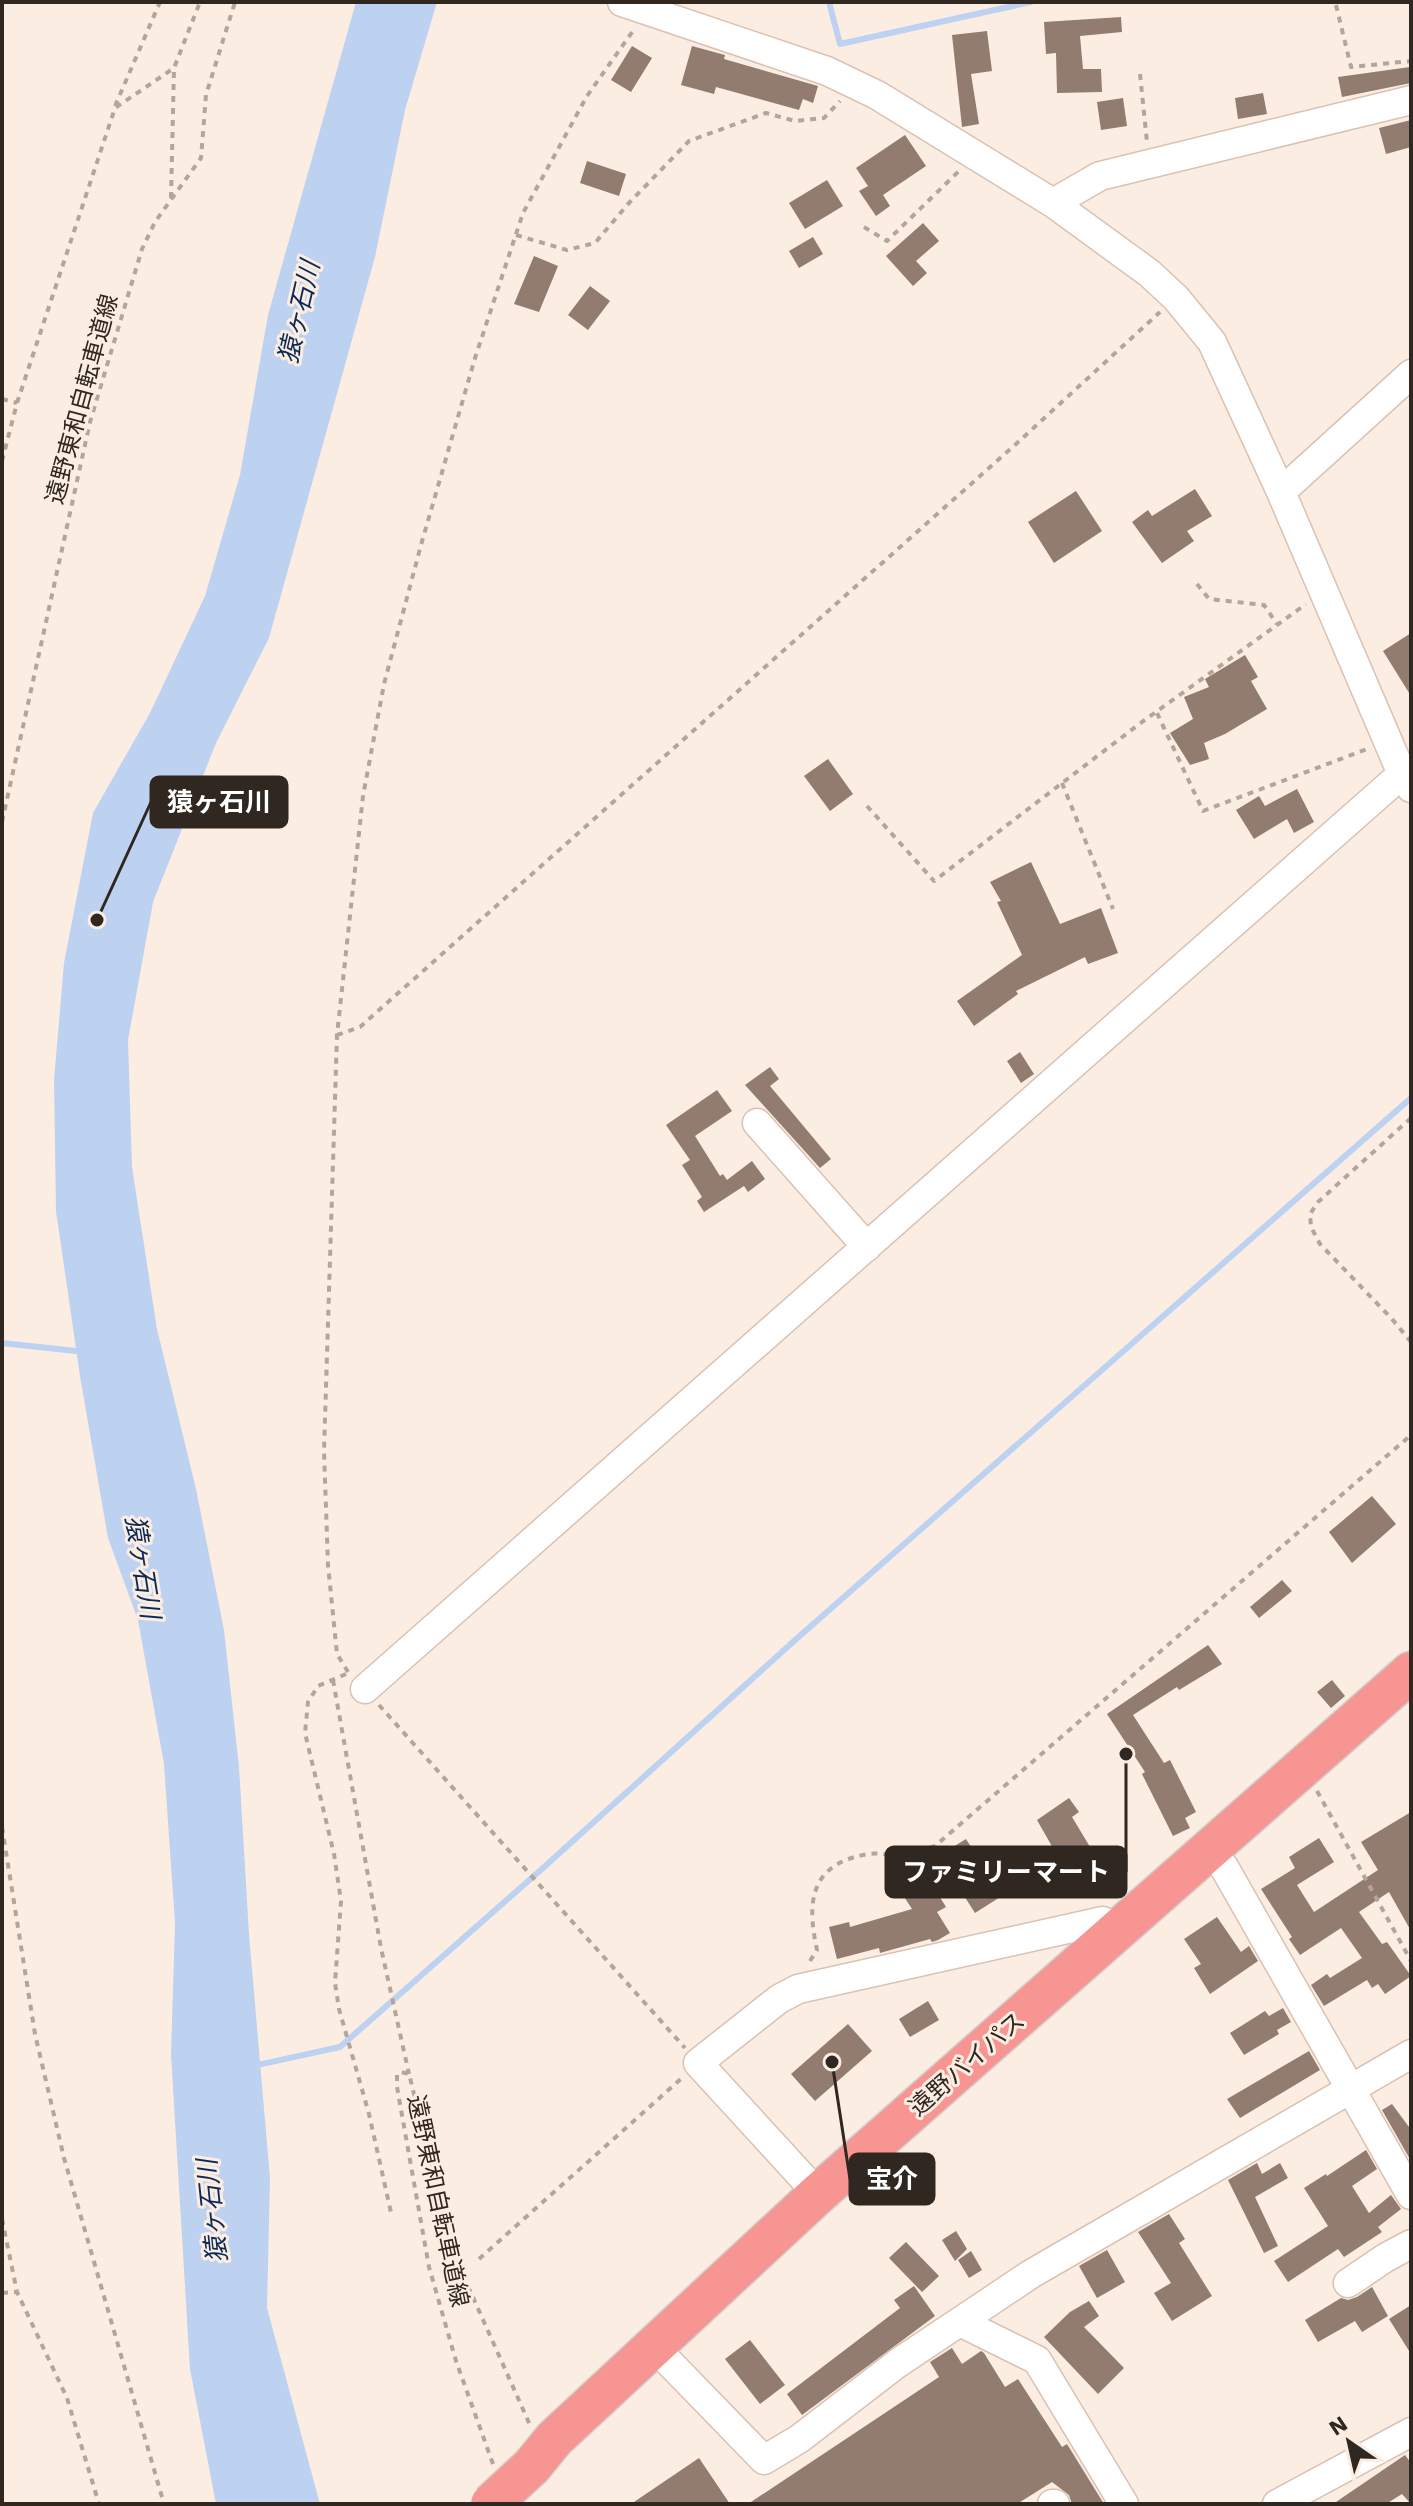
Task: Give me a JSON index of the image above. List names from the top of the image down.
{
  "streets": {
    "highway": ["遠野バイパス"],
    "path": ["遠野東和自転車道線"]
  },
  "crossings": [
    ["遠野東和自転車道線", "遠野バイパス"]
  ],
  "water": ["猿ヶ石川"],
  "places": ["猿ヶ石川", "ファミリーマート", "宝介"],
  "north": "top left"
}
